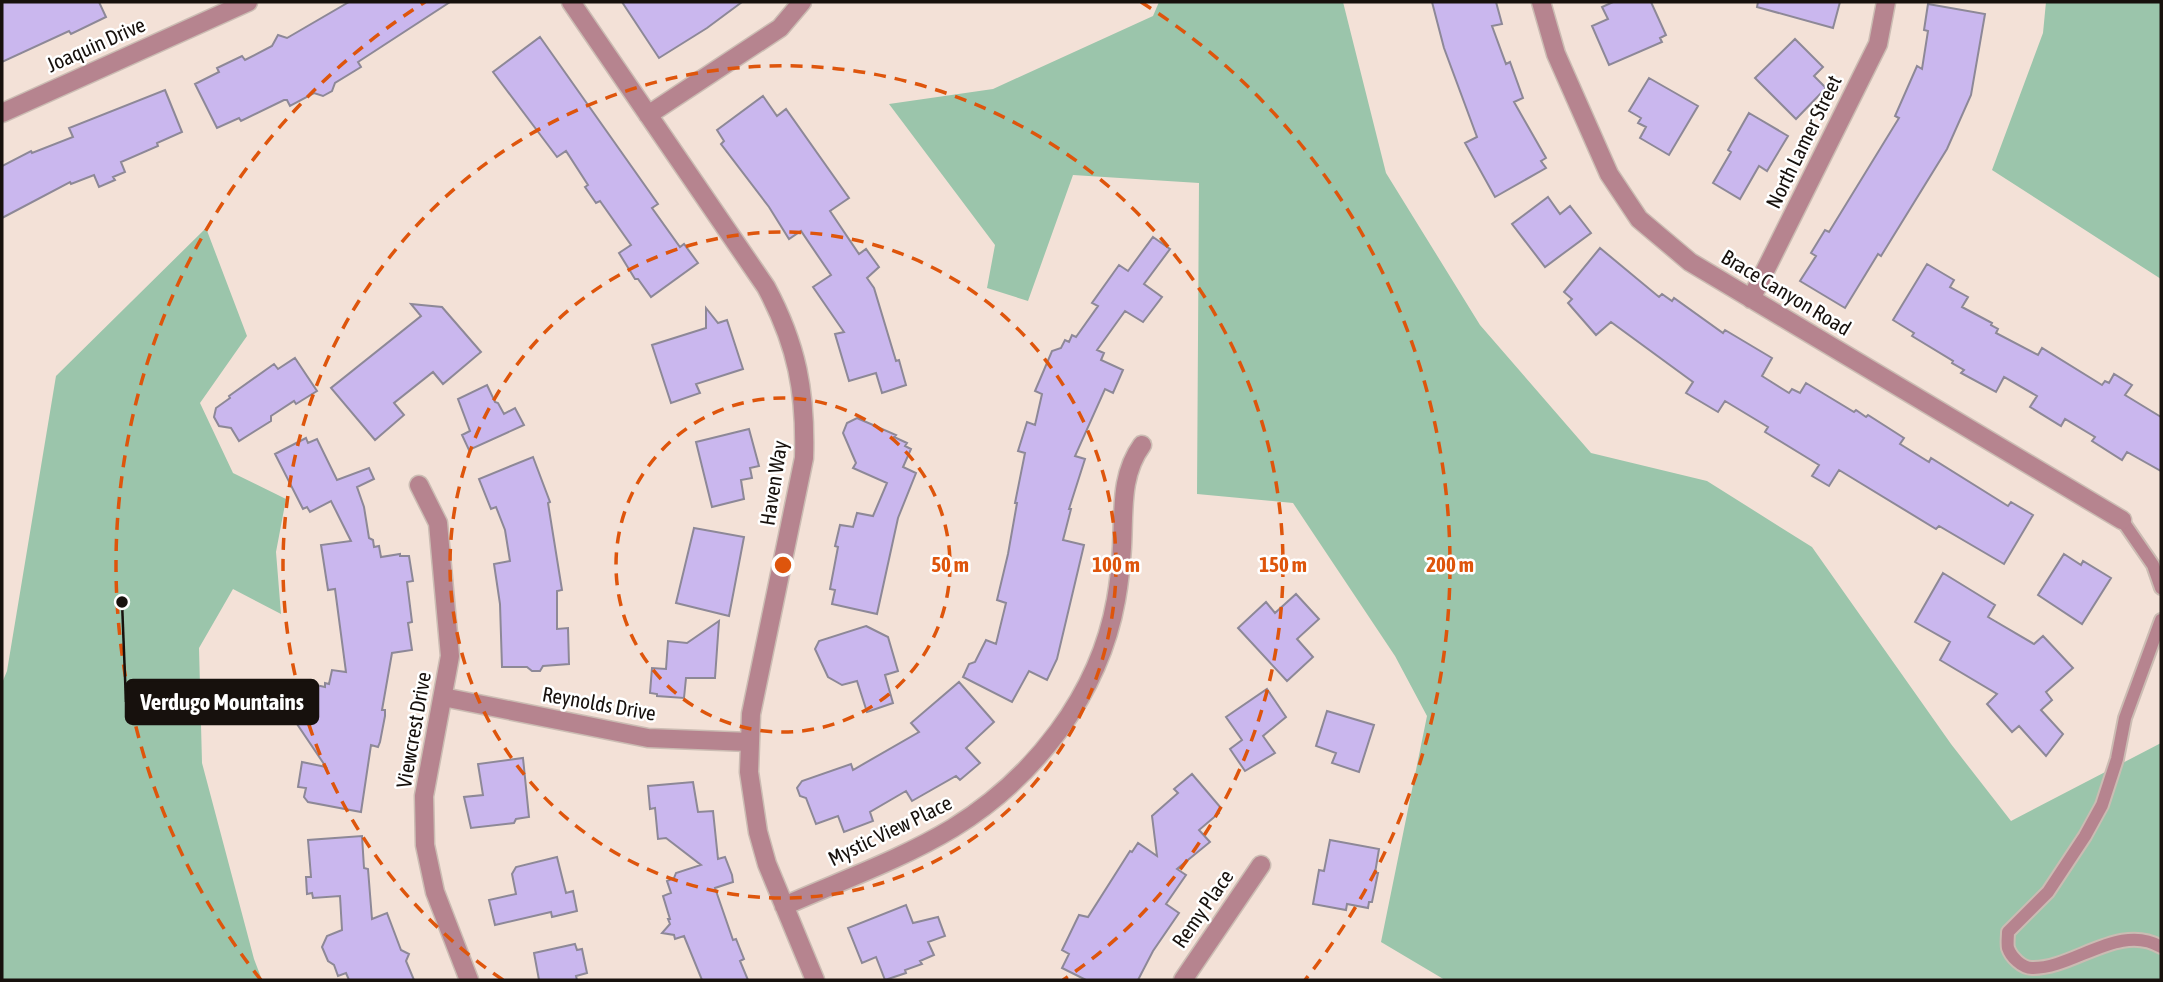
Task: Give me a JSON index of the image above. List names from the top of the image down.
{
  "streets": {
    "street": [
      "Joaquin Drive",
      "North Lamer Street",
      "Brace Canyon Road",
      "Haven Way",
      "Reynolds Drive",
      "Viewcrest Drive",
      "Mystic View Place",
      "Remy Place"
    ]
  },
  "crossings": [
    ["North Lamer Street", "Brace Canyon Road"],
    ["Haven Way", "Reynolds Drive"],
    ["Haven Way", "Mystic View Place"],
    ["Reynolds Drive", "Viewcrest Drive"]
  ],
  "places": ["Verdugo Mountains"],
  "rings": [
    "50 m",
    "100 m",
    "150 m",
    "200 m"
  ]
}
